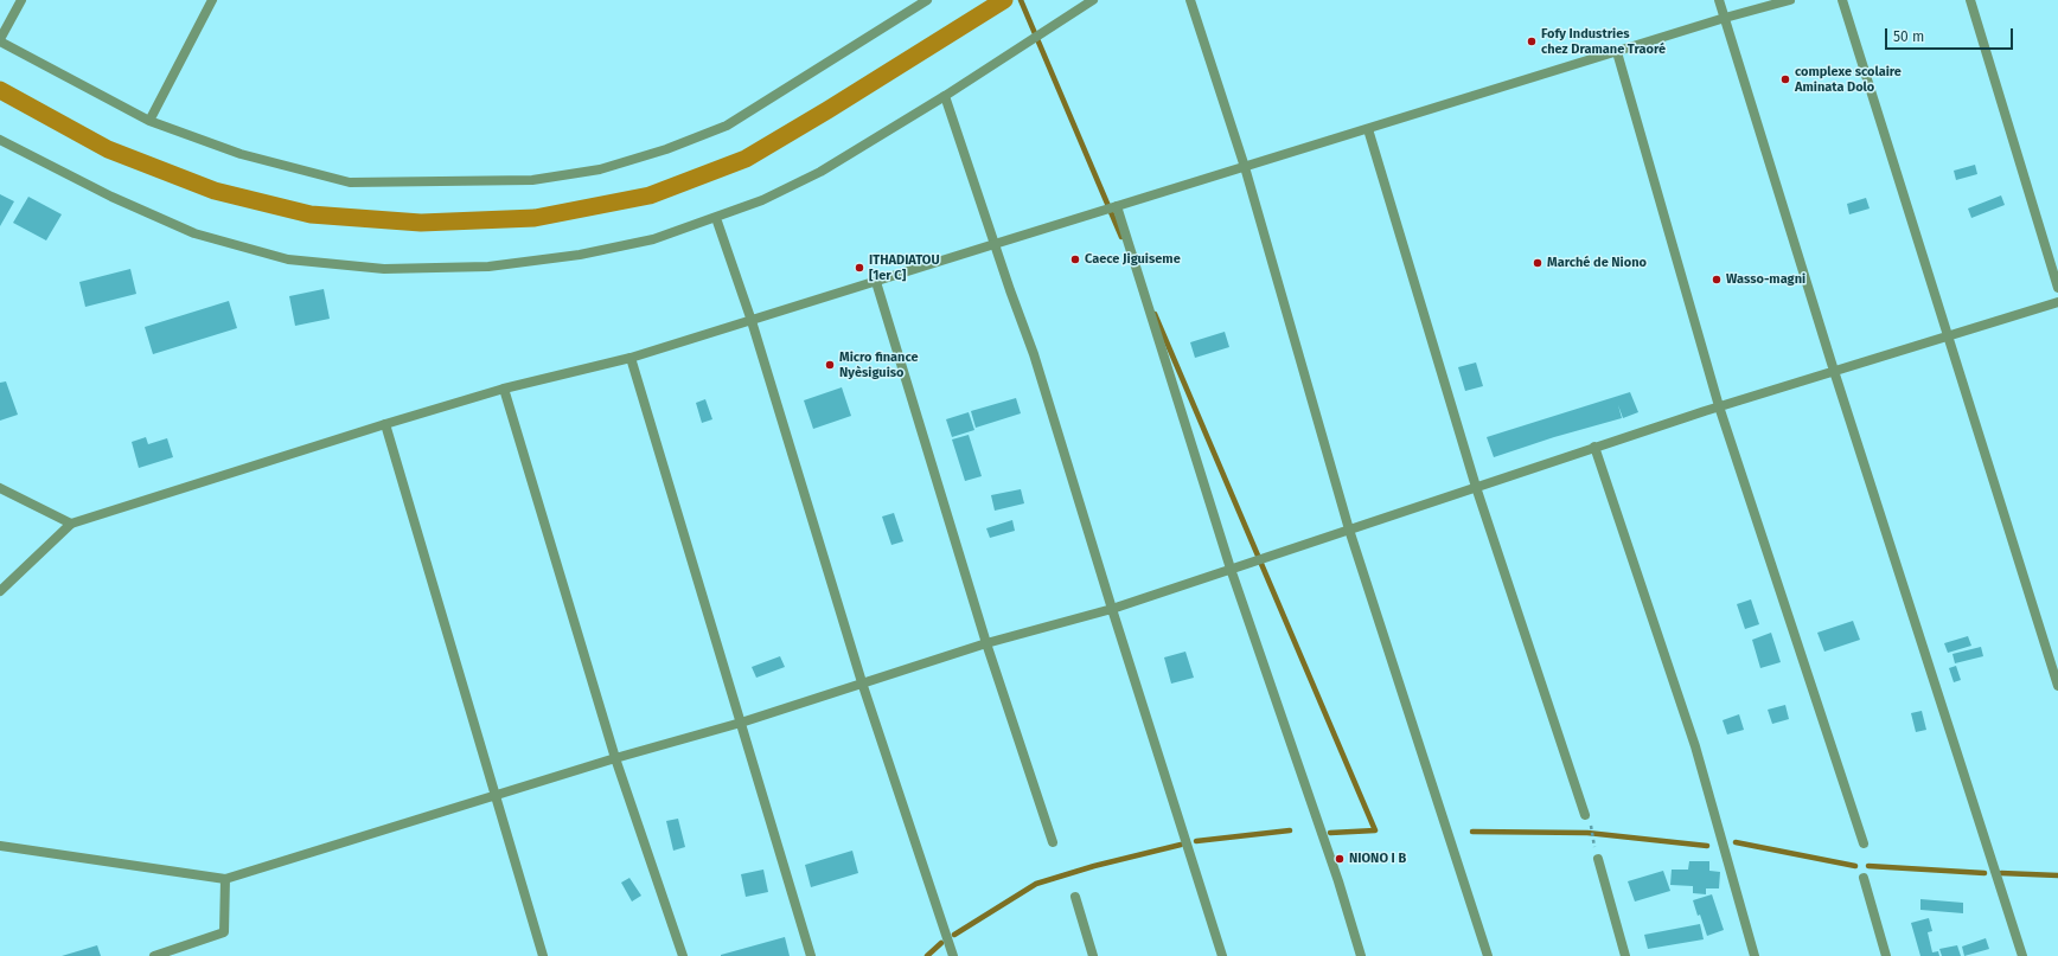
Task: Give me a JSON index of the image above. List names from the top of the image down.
{
  "places": [
    "Fofy Industries chez Dramane Traoré",
    "complexe scolaire Aminata Dolo",
    "Caece Jiguiseme",
    "Marché de Niono",
    "ITHADIATOU [1er C]",
    "Wasso-magni",
    "Micro finance Nyèsiguiso",
    "NIONO I B"
  ],
  "scale_bar": "50 m"
}
